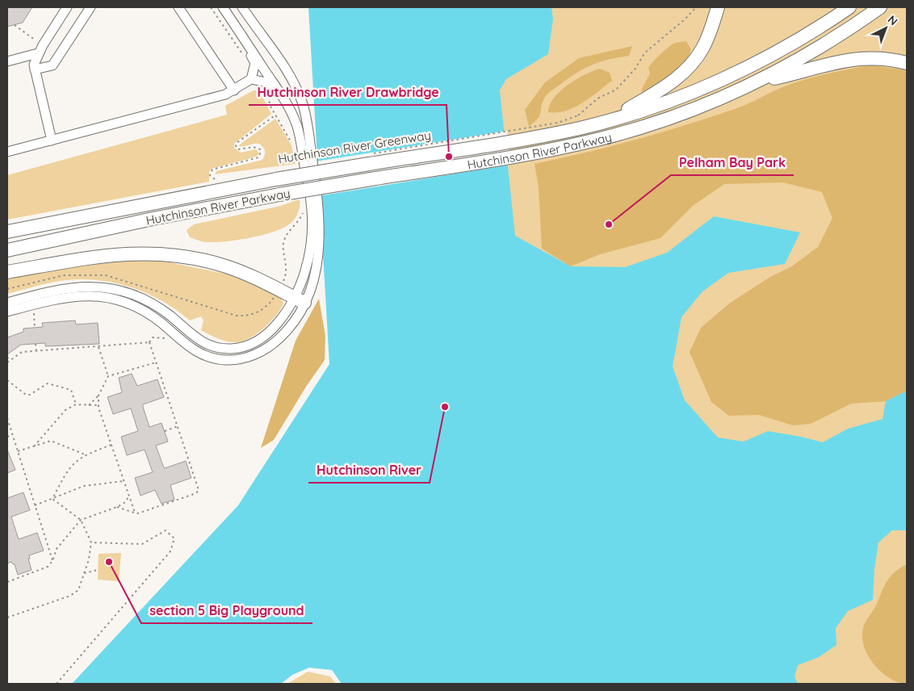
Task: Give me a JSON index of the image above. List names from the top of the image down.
{
  "streets": {
    "highway": ["Hutchinson River Parkway"],
    "path": ["Hutchinson River Greenway"]
  },
  "crossings": [
    ["Hutchinson River Greenway", "Hutchinson River Parkway"]
  ],
  "places": [
    "Hutchinson River Drawbridge",
    "Pelham Bay Park",
    "Hutchinson River",
    "section 5 Big Playground"
  ],
  "north": "top right"
}
